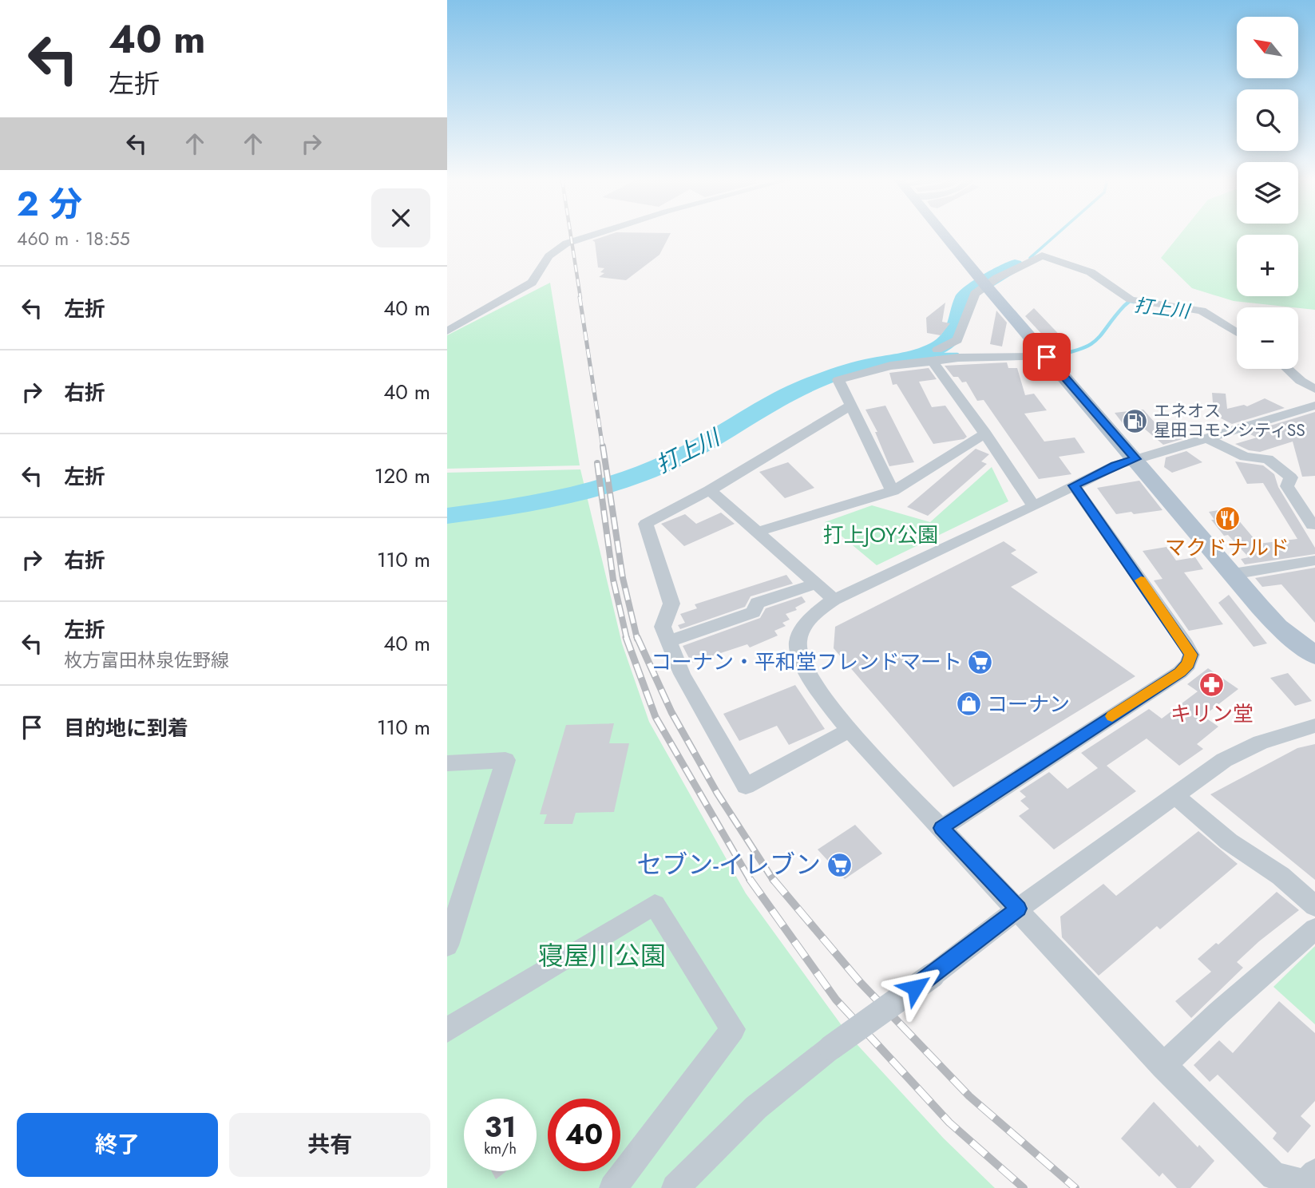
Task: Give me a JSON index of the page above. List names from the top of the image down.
{
  "water": ["打上川"],
  "parks": ["打上JOY公園", "寝屋川公園"],
  "places": {
    "fuel station": ["エネオス 星田コモンシティSS"],
    "restaurant": ["マクドナルド"],
    "supermarket": ["コーナン・平和堂フレンドマート", "セブン-イレブン"],
    "pharmacy": ["キリン堂"],
    "shop": ["コーナン"]
  },
  "north": "top left",
  "page": {
    "turn": ["40 m", "左折"],
    "map_buttons": ["+", "−"],
    "heading": ["2 分", "460 m · 18:55"],
    "list": [
      {
        "name": "左折",
        "value": "40 m"
      },
      {
        "name": "右折",
        "value": "40 m"
      },
      {
        "name": "左折",
        "value": "120 m"
      },
      {
        "name": "右折",
        "value": "110 m"
      },
      {
        "name": "左折",
        "note": "枚方富田林泉佐野線",
        "value": "40 m"
      },
      {
        "name": "目的地に到着",
        "value": "110 m"
      }
    ],
    "speed": "31 km/h",
    "limit": "40",
    "buttons": ["終了", "共有"]
  }
}
